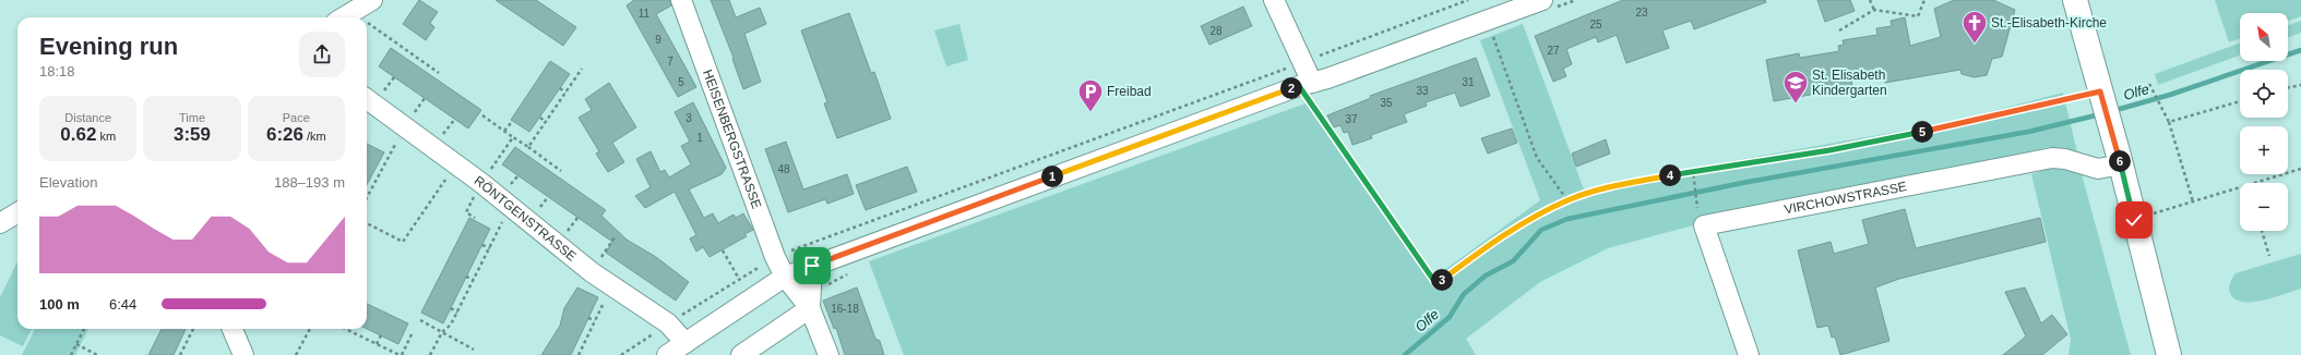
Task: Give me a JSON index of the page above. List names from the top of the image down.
{
  "streets": {
    "street": ["HEISENBERGSTRASSE", "VIRCHOWSTRASSE", "RÖNTGENSTRASSE"]
  },
  "water": ["Olfe"],
  "places": {
    "church": ["St.-Elisabeth-Kirche"],
    "school or university": ["St. Elisabeth Kindergarten"],
    "parking": ["Freibad"]
  },
  "house_numbers": [
    "23",
    "11",
    "25",
    "28",
    "9",
    "27",
    "7",
    "5",
    "31",
    "33",
    "35",
    "3",
    "37",
    "1",
    "48",
    "16-18"
  ],
  "north": "top left",
  "page": {
    "map_buttons": ["+", "−"],
    "heading": ["Evening run", "18:18"],
    "pins": [
      "2",
      "5",
      "6",
      "4",
      "1",
      "3"
    ],
    "stats": [
      ["Distance", "0.62 km"],
      ["Time", "3:59"],
      ["Pace", "6:26 /km"]
    ],
    "chart": ["Elevation", "188–193 m"],
    "list": [
      {
        "name": "100 m",
        "note": "6:44"
      }
    ]
  }
}
